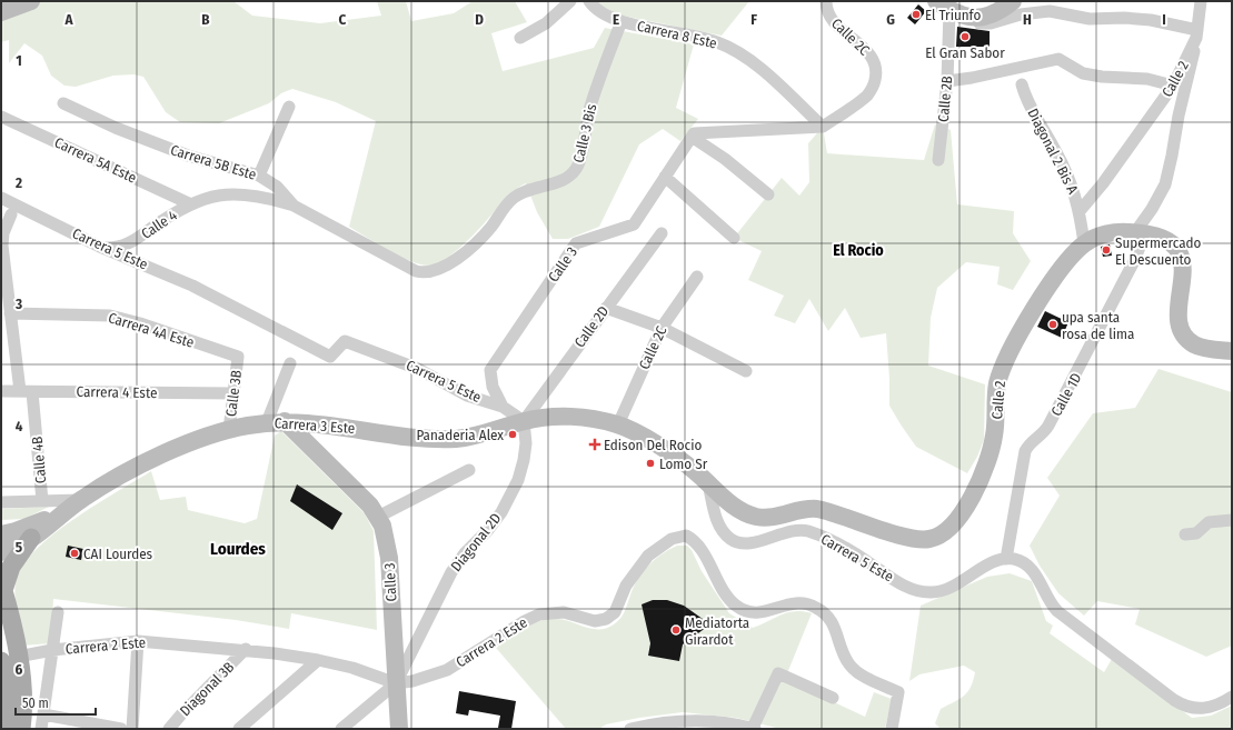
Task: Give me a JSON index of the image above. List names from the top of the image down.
{
  "streets": {
    "street": [
      "Carrera 8 Este",
      "Calle 2C",
      "Calle 2",
      "Calle 2B",
      "Calle 3 Bis",
      "Diagonal 2 Bis A",
      "Carrera 5A Este",
      "Carrera 5B Este",
      "Calle 4",
      "Carrera 5 Este",
      "Calle 3",
      "Calle 2D",
      "Carrera 4A Este",
      "Carrera 4 Este",
      "Calle 3B",
      "Calle 1D",
      "Carrera 3 Este",
      "Calle 4B",
      "Diagonal 2D",
      "Carrera 2 Este",
      "Diagonal 3B"
    ]
  },
  "crossings": [
    ["Carrera 8 Este", "Calle 2C"],
    ["Carrera 8 Este", "Calle 3 Bis"],
    ["Calle 2", "Diagonal 2 Bis A"],
    ["Calle 2", "Carrera 5 Este"],
    ["Calle 2", "Calle 1D"],
    ["Calle 3 Bis", "Carrera 5B Este"],
    ["Carrera 5A Este", "Calle 4"],
    ["Carrera 5B Este", "Calle 4"],
    ["Calle 4", "Carrera 5 Este"],
    ["Carrera 5 Este", "Calle 3"],
    ["Carrera 5 Este", "Calle 2D"],
    ["Carrera 5 Este", "Calle 1D"],
    ["Carrera 5 Este", "Carrera 3 Este"],
    ["Carrera 5 Este", "Diagonal 2D"],
    ["Calle 3", "Carrera 3 Este"],
    ["Calle 3", "Diagonal 2D"],
    ["Calle 3", "Carrera 2 Este"],
    ["Calle 2D", "Carrera 3 Este"],
    ["Calle 2D", "Diagonal 2D"],
    ["Carrera 4A Este", "Calle 3B"],
    ["Carrera 4A Este", "Calle 4B"],
    ["Carrera 4 Este", "Calle 3B"],
    ["Carrera 4 Este", "Calle 4B"],
    ["Calle 3B", "Carrera 3 Este"],
    ["Carrera 3 Este", "Diagonal 2D"],
    ["Diagonal 2D", "Carrera 2 Este"],
    ["Carrera 2 Este", "Diagonal 3B"]
  ],
  "districts": ["El Rocio", "Lourdes"],
  "places": {
    "other": [
      "El Triunfo",
      "El Gran Sabor",
      "Supermercado El Descuento",
      "upa santa rosa de lima",
      "Panaderia Alex",
      "Lomo Sr",
      "CAI Lourdes",
      "Mediatorta Girardot"
    ],
    "health": ["Edison Del Rocio"]
  },
  "scale_bar": "50 m",
  "grid": {
    "columns": [
      "A",
      "B",
      "C",
      "D",
      "E",
      "F",
      "G",
      "H",
      "I"
    ],
    "rows": [
      "1",
      "2",
      "3",
      "4",
      "5",
      "6"
    ]
  }
}
